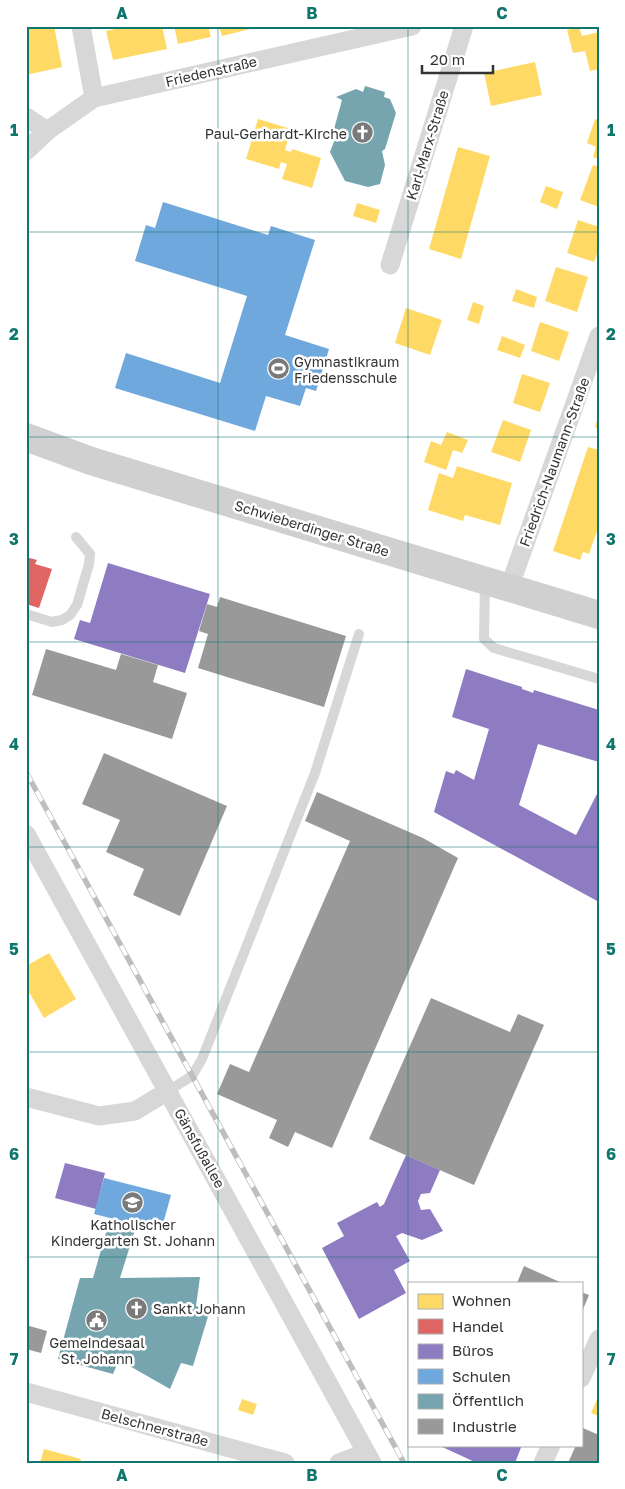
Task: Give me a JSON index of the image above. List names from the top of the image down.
{
  "streets": {
    "main road": ["Schwieberdinger Straße"],
    "street": [
      "Friedenstraße",
      "Karl-Marx-Straße",
      "Friedrich-Naumann-Straße",
      "Gänsfußallee",
      "Belschnerstraße"
    ]
  },
  "crossings": [
    ["Friedrich-Naumann-Straße", "Schwieberdinger Straße"]
  ],
  "places": {
    "church": ["Paul-Gerhardt-Kirche", "Sankt Johann"],
    "sports": ["Gymnastikraum Friedensschule"],
    "school or university": ["Katholischer Kindergarten St. Johann"],
    "public building": ["Gemeindesaal St. Johann"]
  },
  "legend": [
    "Wohnen",
    "Handel",
    "Büros",
    "Schulen",
    "Öffentlich",
    "Industrie"
  ],
  "scale_bar": "20 m",
  "grid": {
    "columns": ["A", "B", "C"],
    "rows": [
      "1",
      "2",
      "3",
      "4",
      "5",
      "6",
      "7"
    ]
  }
}
